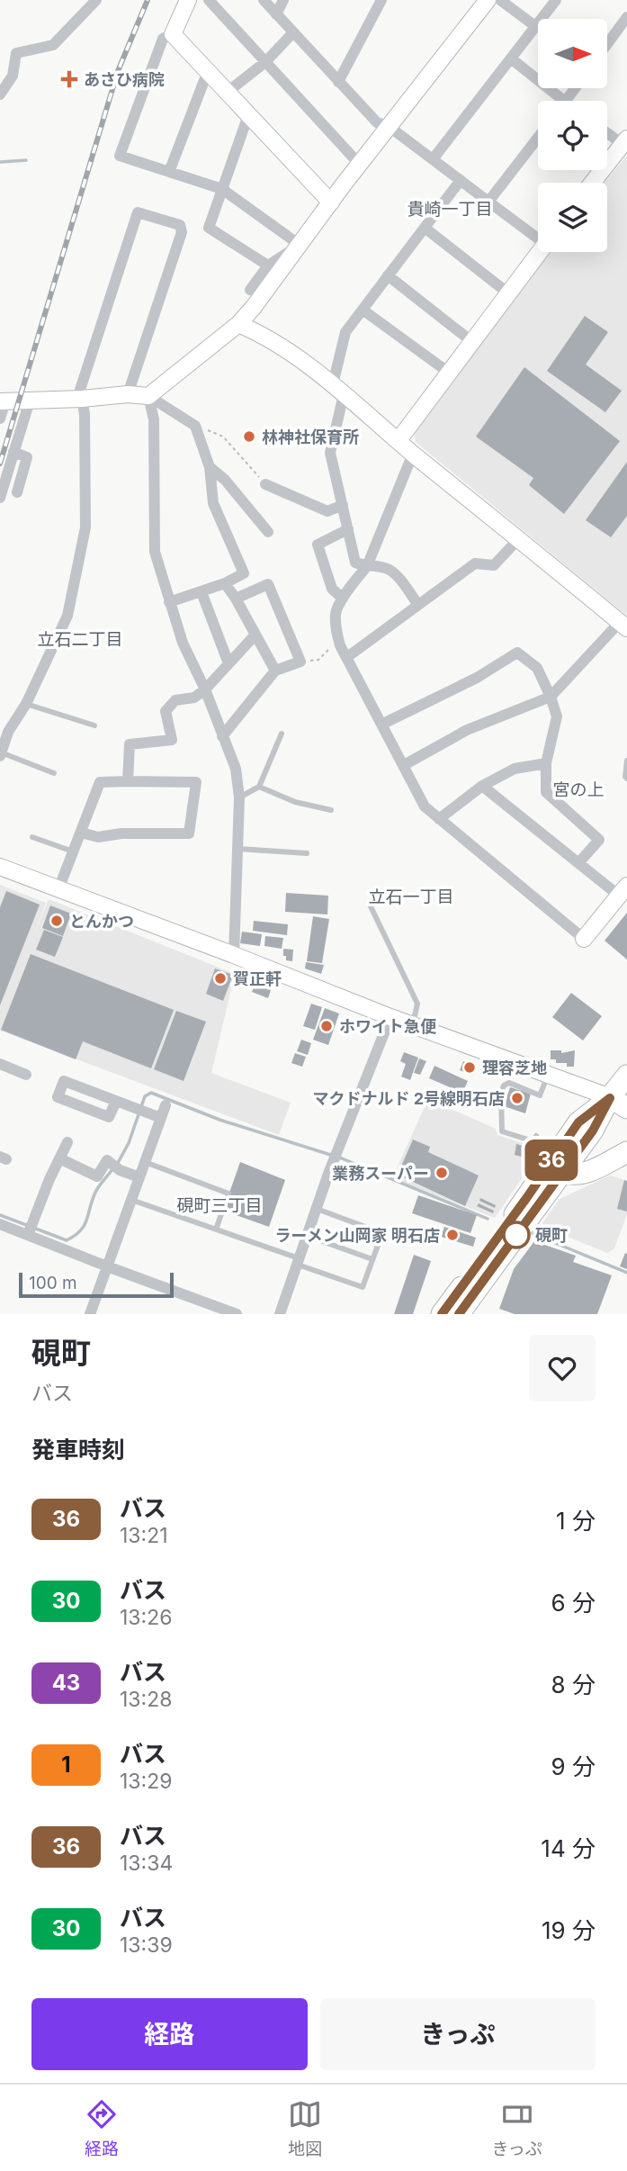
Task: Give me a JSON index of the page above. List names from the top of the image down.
{
  "districts": [
    "貴崎一丁目",
    "立石二丁目",
    "宮の上",
    "立石一丁目",
    "硯町三丁目"
  ],
  "places": {
    "health": ["あさひ病院"],
    "other": [
      "林神社保育所",
      "とんかつ",
      "賀正軒",
      "ホワイト急便",
      "理容芝地",
      "マクドナルド 2号線明石店",
      "業務スーパー",
      "ラーメン山岡家 明石店",
      "硯町"
    ]
  },
  "lines": ["bus line 36"],
  "scale_bar": "100 m",
  "north": "right",
  "page": {
    "on_map": "36",
    "scale": "100 m",
    "heading": [
      ["硯町", "バス"],
      "発車時刻"
    ],
    "list": [
      {
        "mark": "36",
        "name": "バス",
        "note": "13:21",
        "value": "1 分"
      },
      {
        "mark": "30",
        "name": "バス",
        "note": "13:26",
        "value": "6 分"
      },
      {
        "mark": "43",
        "name": "バス",
        "note": "13:28",
        "value": "8 分"
      },
      {
        "mark": "1",
        "name": "バス",
        "note": "13:29",
        "value": "9 分"
      },
      {
        "mark": "36",
        "name": "バス",
        "note": "13:34",
        "value": "14 分"
      },
      {
        "mark": "30",
        "name": "バス",
        "note": "13:39",
        "value": "19 分"
      }
    ],
    "buttons": ["経路", "きっぷ"],
    "tabs": ["経路", "地図", "きっぷ"]
  }
}
